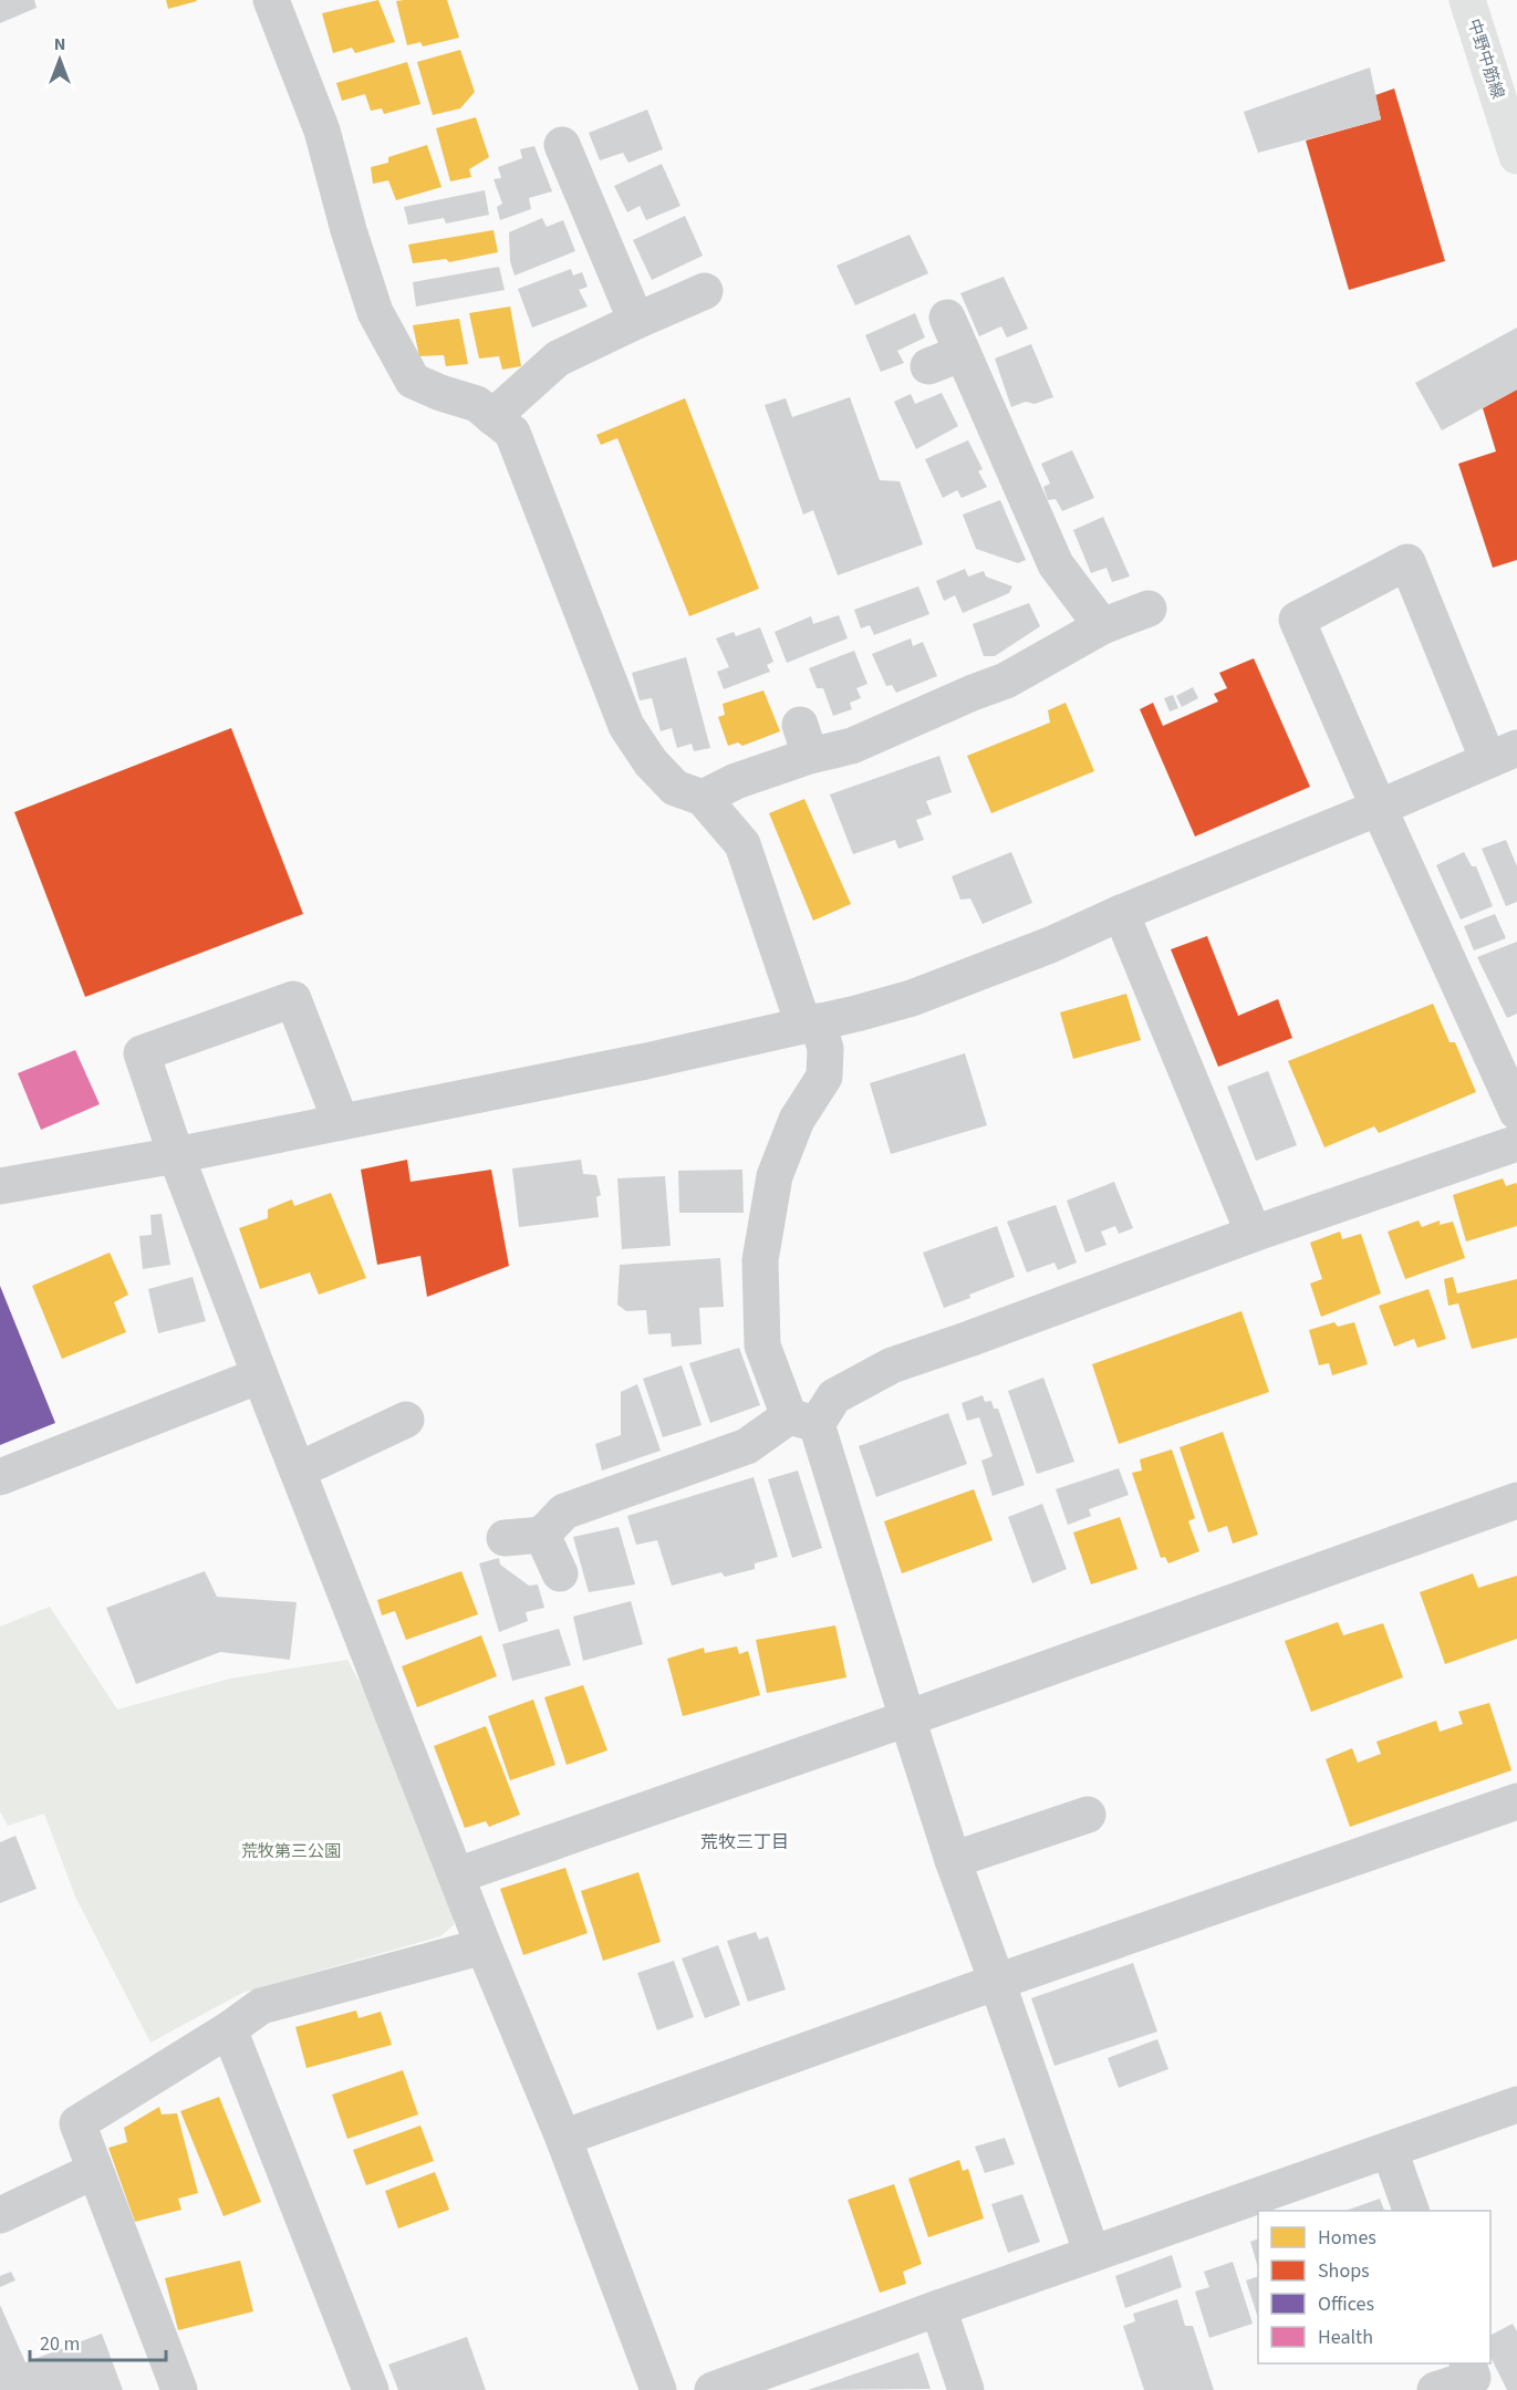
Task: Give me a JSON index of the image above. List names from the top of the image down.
{
  "streets": {
    "main road": ["中野中筋線"]
  },
  "districts": ["荒牧三丁目"],
  "parks": ["荒牧第三公園"],
  "legend": [
    "Homes",
    "Shops",
    "Offices",
    "Health"
  ],
  "scale_bar": "20 m",
  "north": "top"
}
